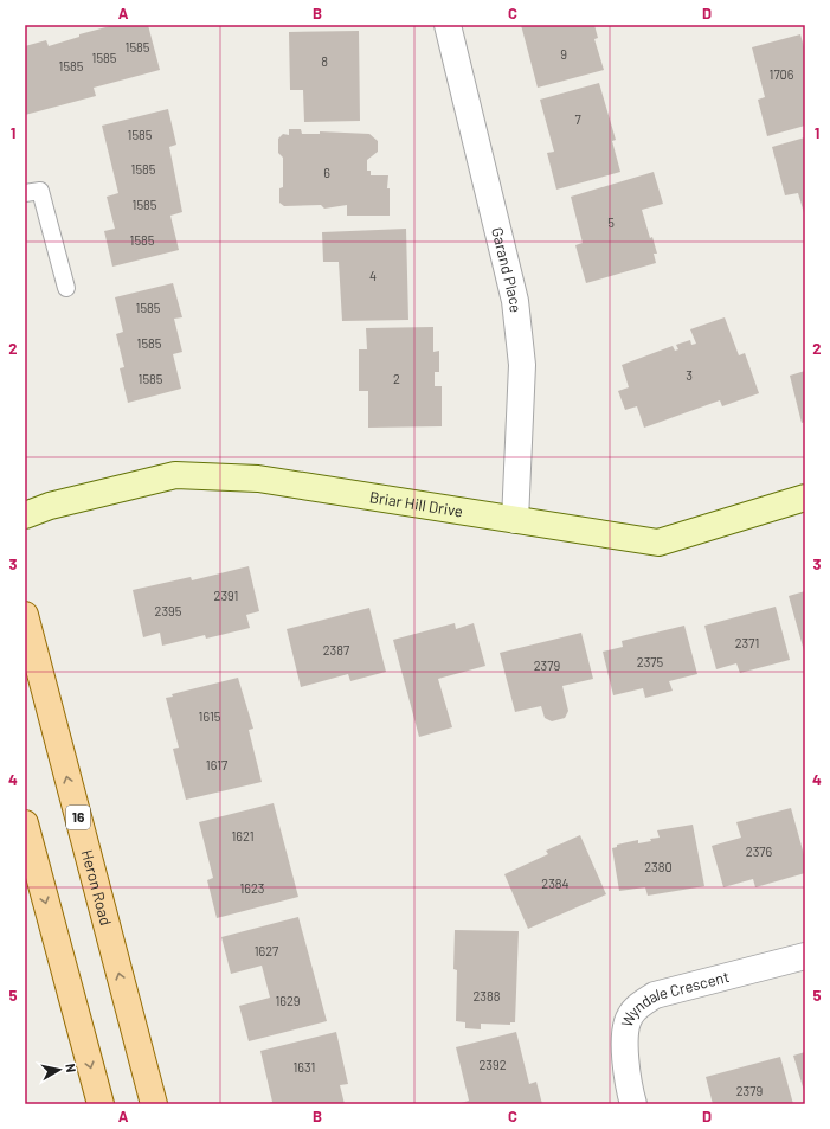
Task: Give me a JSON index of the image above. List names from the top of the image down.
{
  "streets": {
    "main road": ["16", "Heron Road"],
    "street": ["Garand Place", "Briar Hill Drive", "Wyndale Crescent"]
  },
  "crossings": [
    ["Garand Place", "Briar Hill Drive"]
  ],
  "house_numbers": [
    "1585",
    "9",
    "1585",
    "8",
    "1585",
    "1706",
    "7",
    "1585",
    "1585",
    "6",
    "1585",
    "5",
    "1585",
    "4",
    "1585",
    "1585",
    "3",
    "1585",
    "2",
    "2391",
    "2395",
    "2371",
    "2387",
    "2375",
    "2379",
    "1615",
    "1617",
    "1621",
    "2376",
    "2380",
    "2384",
    "1623",
    "1627",
    "2388",
    "1629",
    "2392",
    "1631",
    "2379"
  ],
  "north": "right",
  "grid": {
    "columns": [
      "A",
      "B",
      "C",
      "D"
    ],
    "rows": [
      "1",
      "2",
      "3",
      "4",
      "5"
    ]
  }
}
